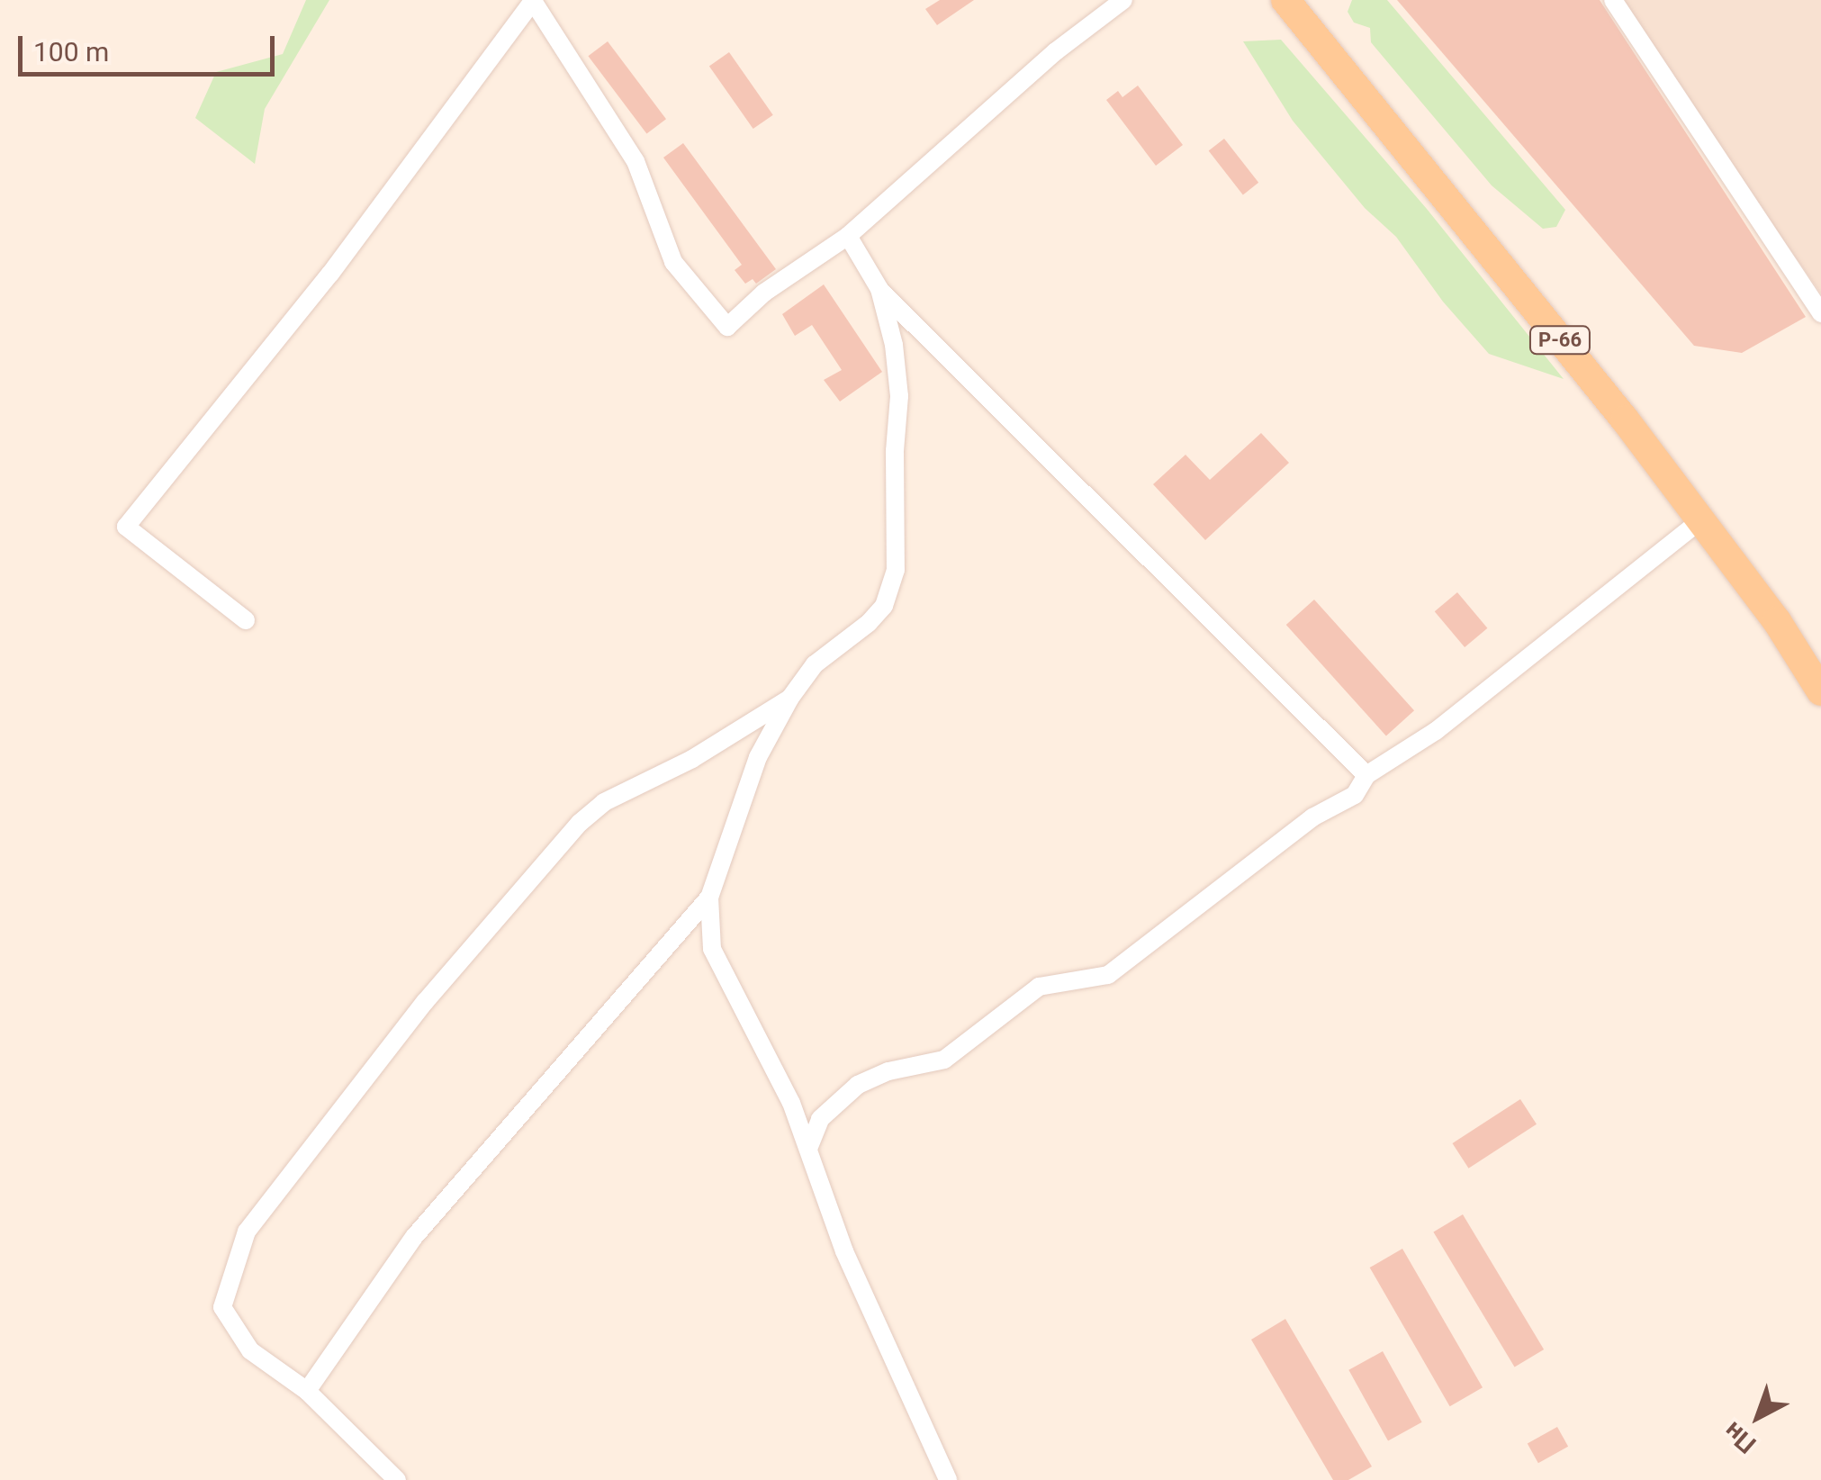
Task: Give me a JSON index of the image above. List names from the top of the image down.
{
  "streets": {
    "main road": ["Р-66"]
  },
  "scale_bar": "100 m",
  "north": "bottom left"
}
